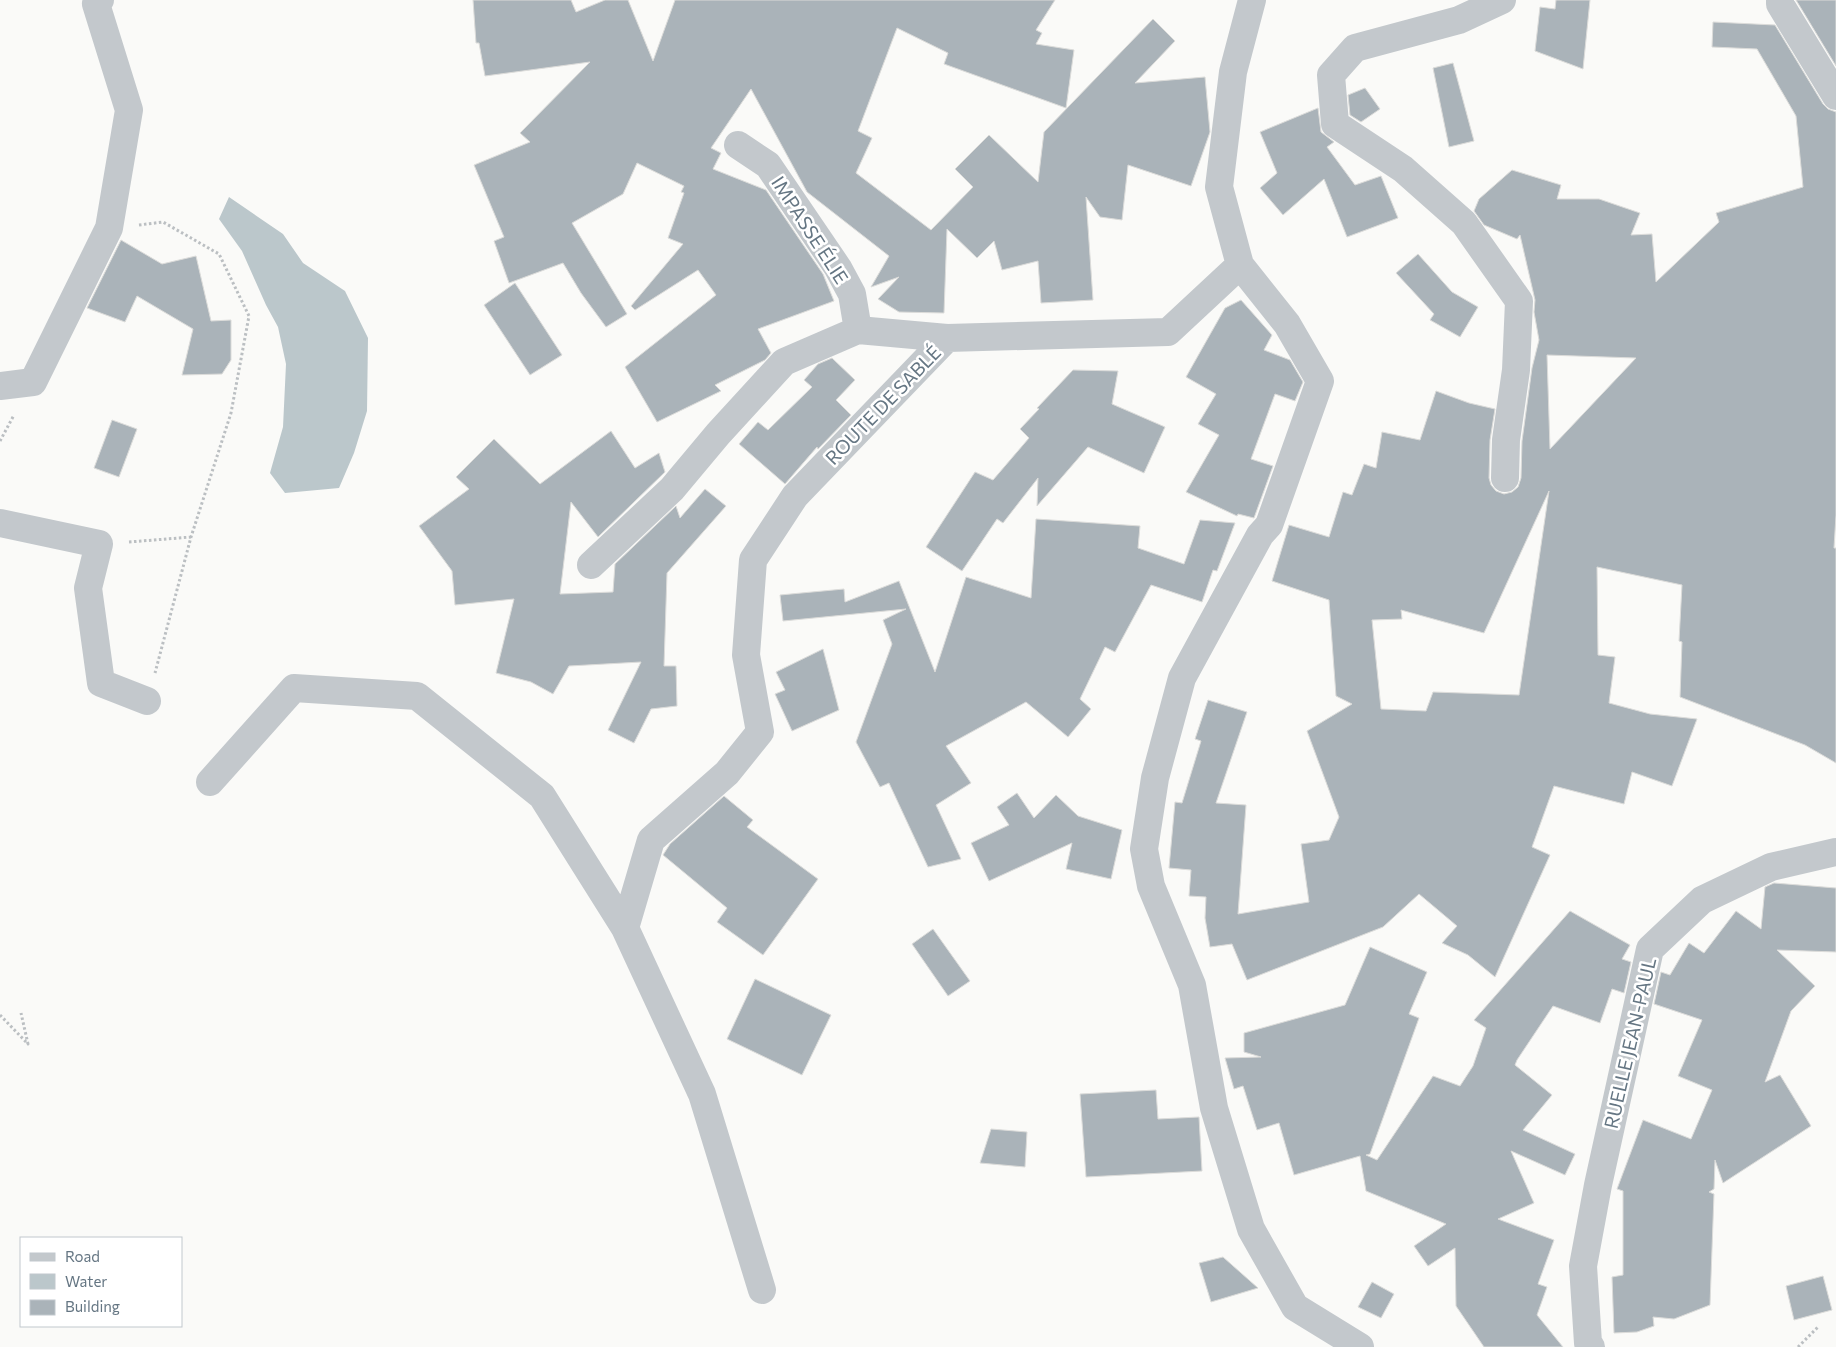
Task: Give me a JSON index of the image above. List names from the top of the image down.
{
  "streets": {
    "street": ["IMPASSE ÉLIE", "ROUTE DE SABLÉ", "RUELLE JEAN-PAUL"]
  },
  "legend": ["Road", "Water", "Building"]
}
